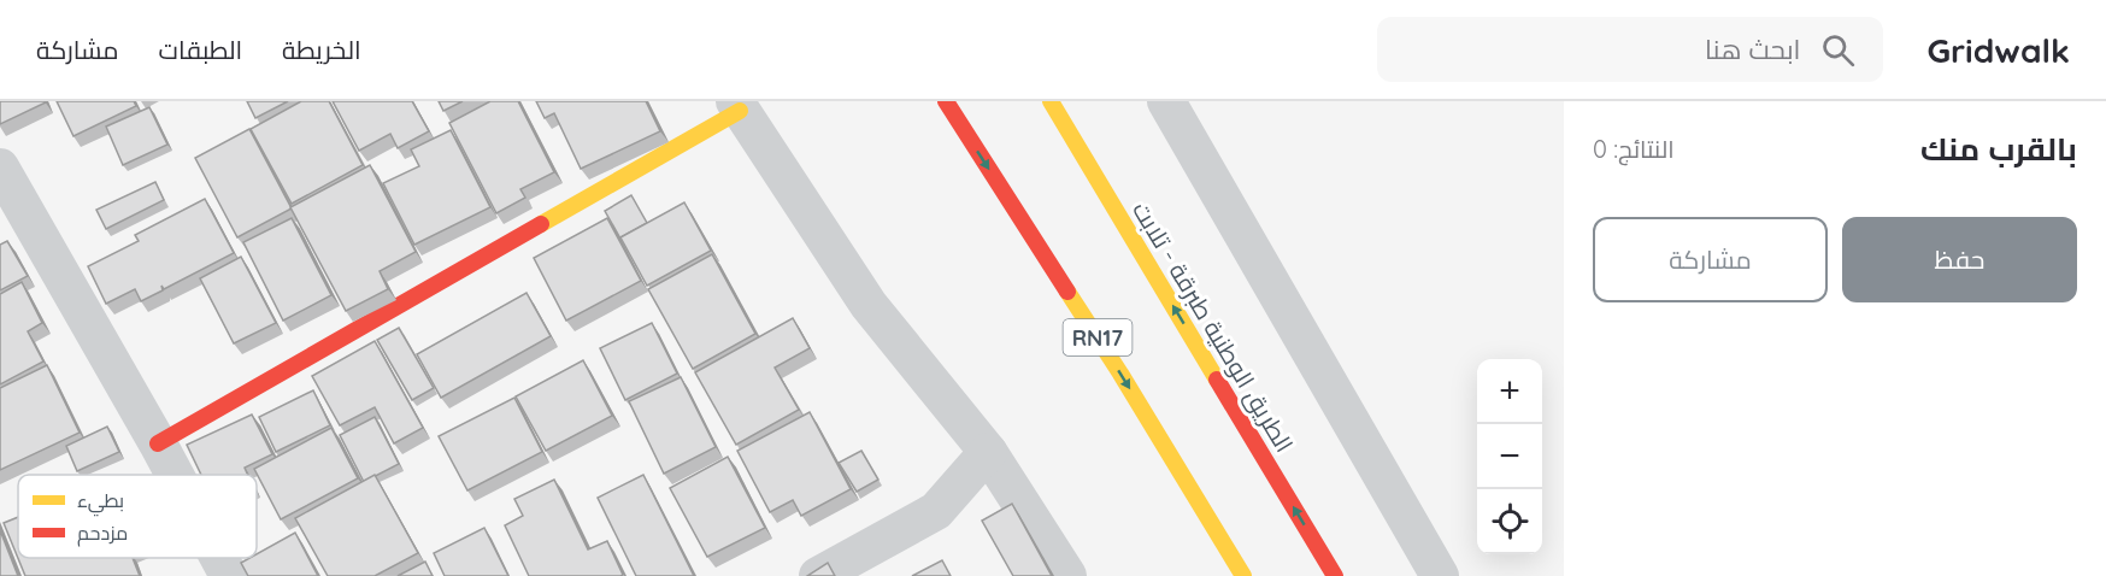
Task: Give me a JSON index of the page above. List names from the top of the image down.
{
  "streets": {
    "main road": ["الطريق الوطنية طبرقة - تلابت", "RN17"]
  },
  "legend": ["بطيء", "مزدحم"],
  "page": {
    "header": "Gridwalk",
    "search": "ابحث هنا",
    "nav": ["الخريطة", "الطبقات", "مشاركة"],
    "heading": ["بالقرب منك", "النتائج: 0"],
    "buttons": ["حفظ", "مشاركة"],
    "map_buttons": ["+", "−"]
  }
}
